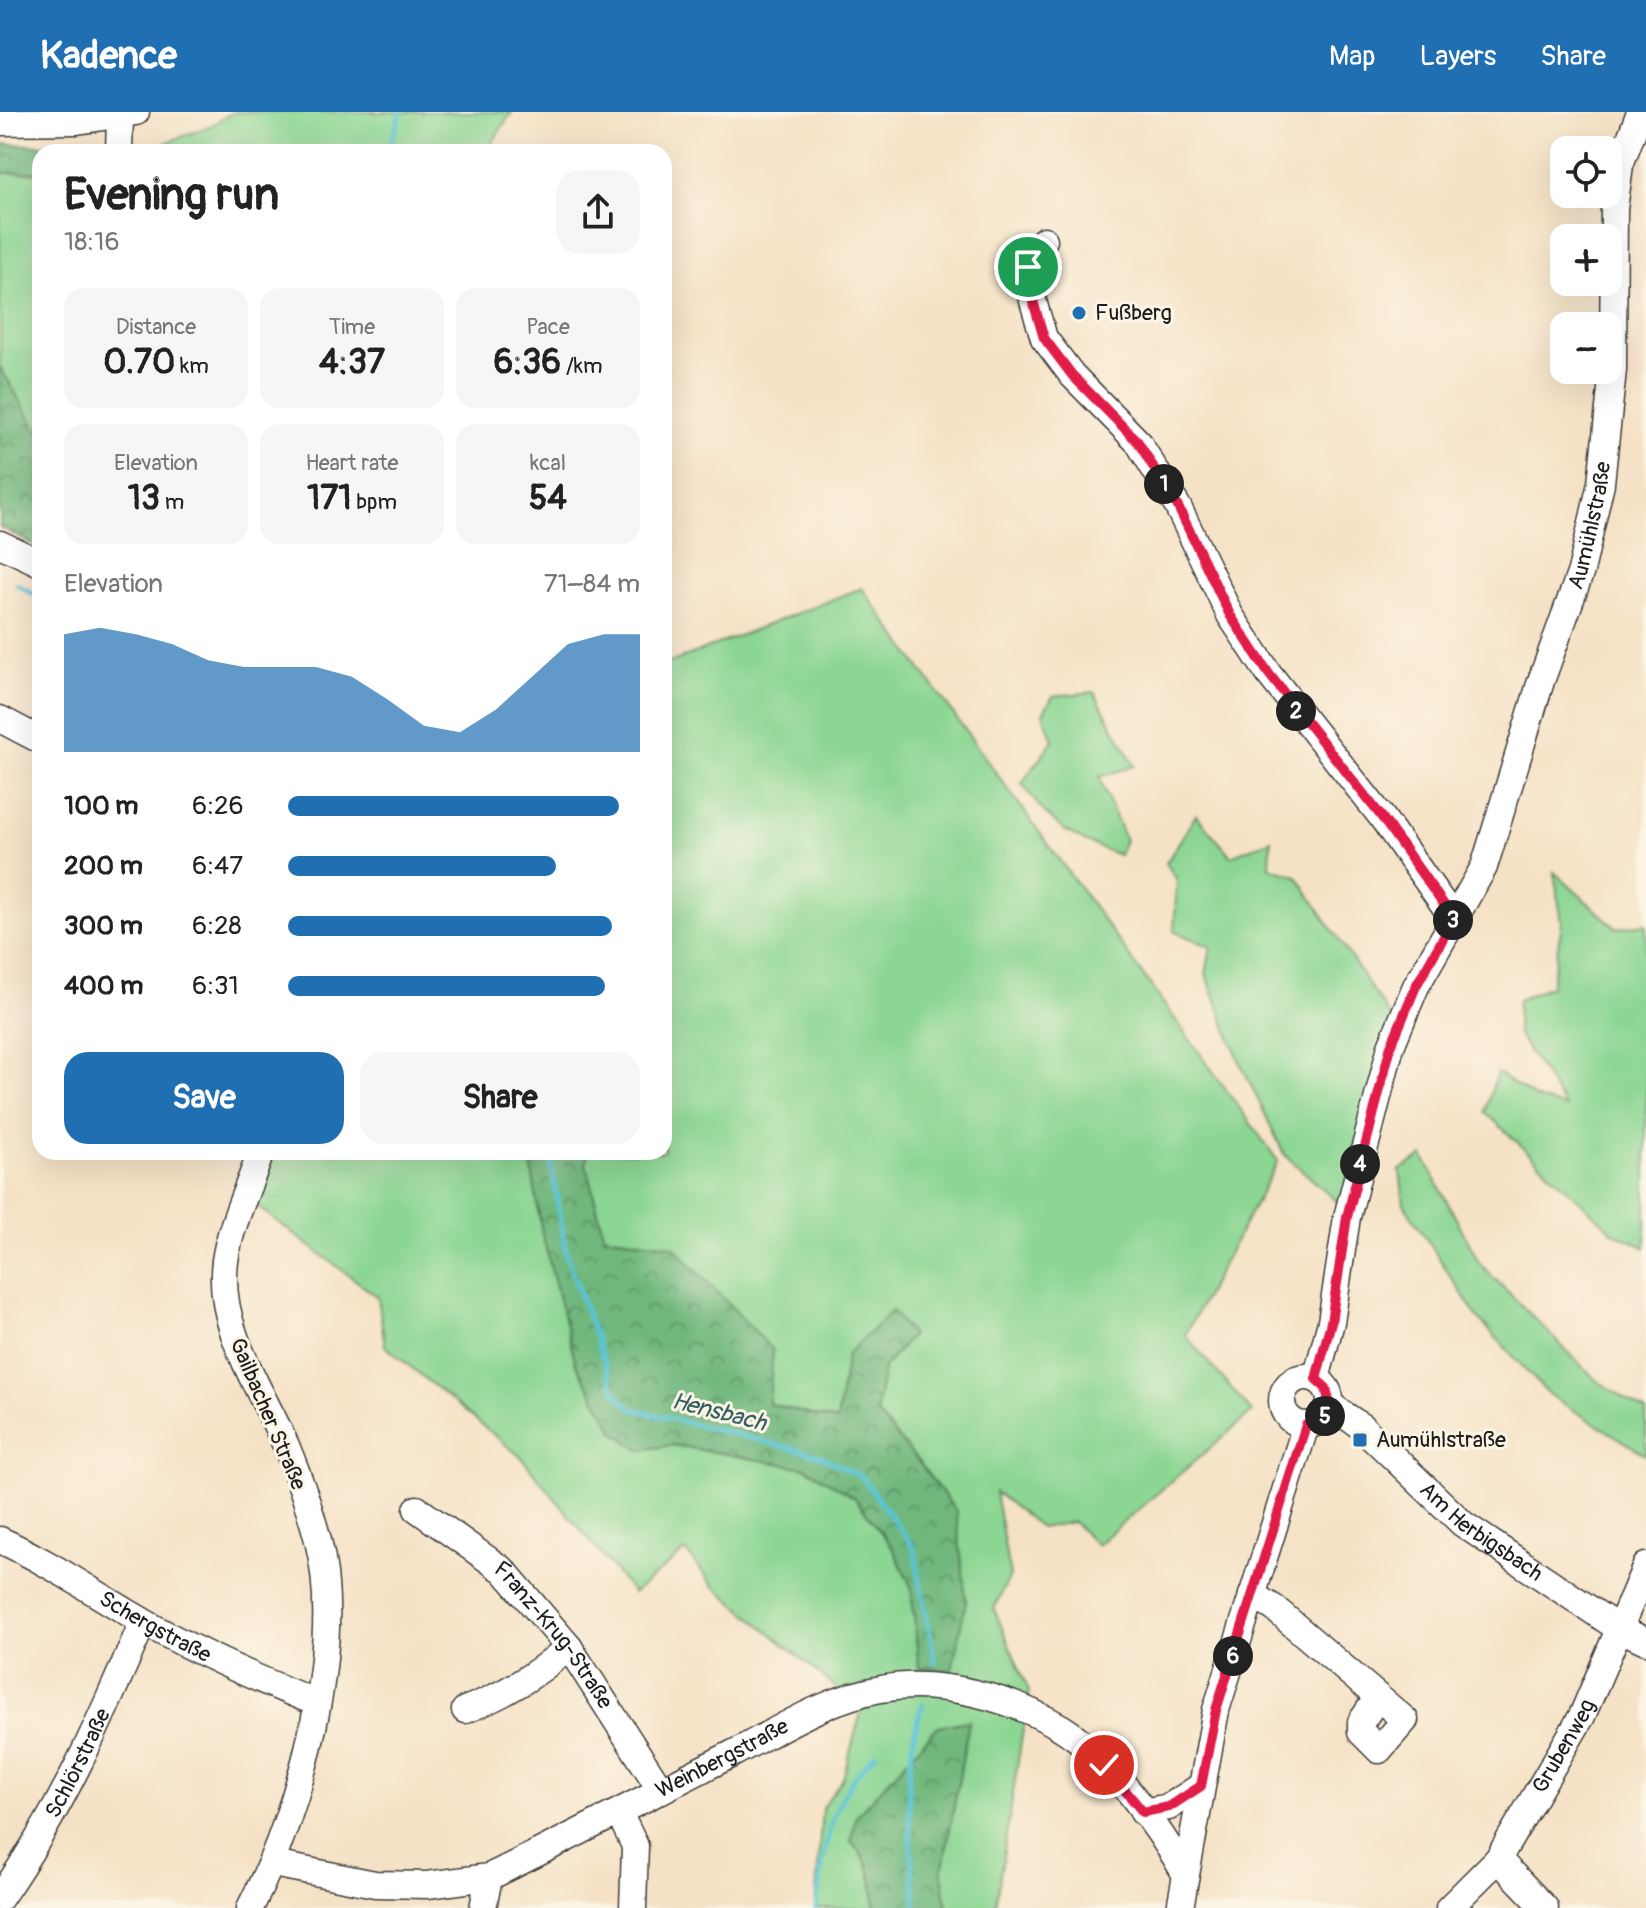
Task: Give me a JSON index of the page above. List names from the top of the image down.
{
  "streets": {
    "street": [
      "Aumühlstraße",
      "Gailbacher Straße",
      "Am Herbigsbach",
      "Schergstraße",
      "Franz-Krug-Straße",
      "Grubenweg",
      "Weinbergstraße",
      "Schlörstraße"
    ]
  },
  "crossings": [
    ["Aumühlstraße", "Am Herbigsbach"],
    ["Gailbacher Straße", "Schergstraße"],
    ["Gailbacher Straße", "Weinbergstraße"],
    ["Am Herbigsbach", "Grubenweg"],
    ["Schergstraße", "Schlörstraße"],
    ["Franz-Krug-Straße", "Weinbergstraße"]
  ],
  "water": ["Hensbach"],
  "places": {
    "other": ["Fußberg"],
    "transit": ["Aumühlstraße"]
  },
  "page": {
    "header": "Kadence",
    "nav": ["Map", "Layers", "Share"],
    "map_buttons": ["+", "−"],
    "heading": ["Evening run", "18:16"],
    "stats": [
      ["Distance", "0.70 km"],
      ["Time", "4:37"],
      ["Pace", "6:36 /km"],
      ["Elevation", "13 m"],
      ["Heart rate", "171 bpm"],
      ["kcal", "54"]
    ],
    "pins": [
      "1",
      "2",
      "3",
      "4",
      "5",
      "6"
    ],
    "chart": ["Elevation", "71–84 m"],
    "list": [
      {
        "name": "100 m",
        "note": "6:26"
      },
      {
        "name": "200 m",
        "note": "6:47"
      },
      {
        "name": "300 m",
        "note": "6:28"
      },
      {
        "name": "400 m",
        "note": "6:31"
      }
    ],
    "buttons": ["Save", "Share"]
  }
}
